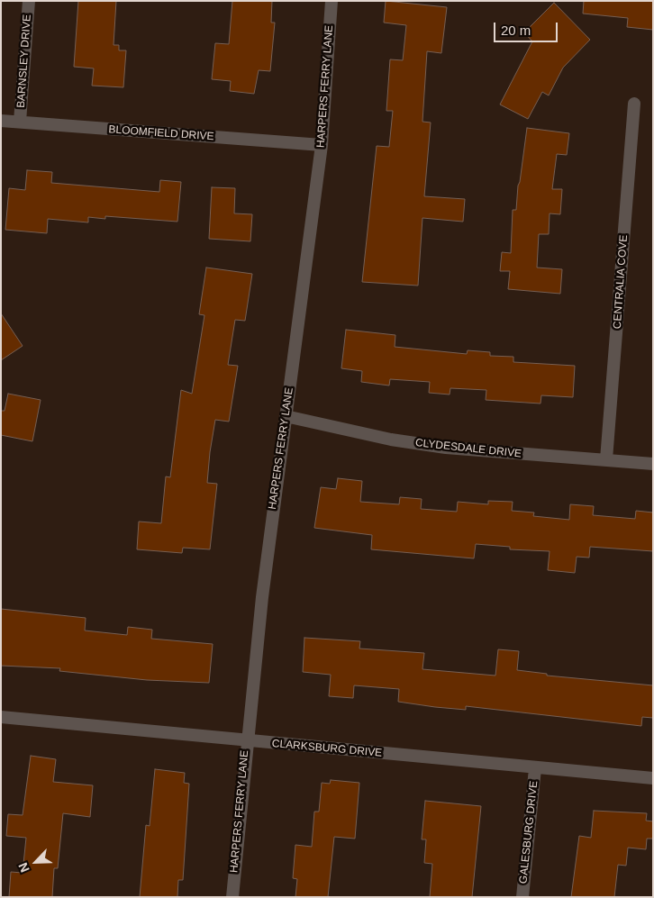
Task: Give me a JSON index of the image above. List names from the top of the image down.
{
  "streets": {
    "street": [
      "BARNSLEY DRIVE",
      "HARPERS FERRY LANE",
      "BLOOMFIELD DRIVE",
      "CENTRALIA COVE",
      "CLYDESDALE DRIVE",
      "CLARKSBURG DRIVE",
      "GALESBURG DRIVE"
    ]
  },
  "crossings": [
    ["BARNSLEY DRIVE", "BLOOMFIELD DRIVE"],
    ["HARPERS FERRY LANE", "BLOOMFIELD DRIVE"],
    ["HARPERS FERRY LANE", "CLYDESDALE DRIVE"],
    ["HARPERS FERRY LANE", "CLARKSBURG DRIVE"],
    ["CENTRALIA COVE", "CLYDESDALE DRIVE"],
    ["CLARKSBURG DRIVE", "GALESBURG DRIVE"]
  ],
  "scale_bar": "20 m",
  "north": "bottom left"
}
